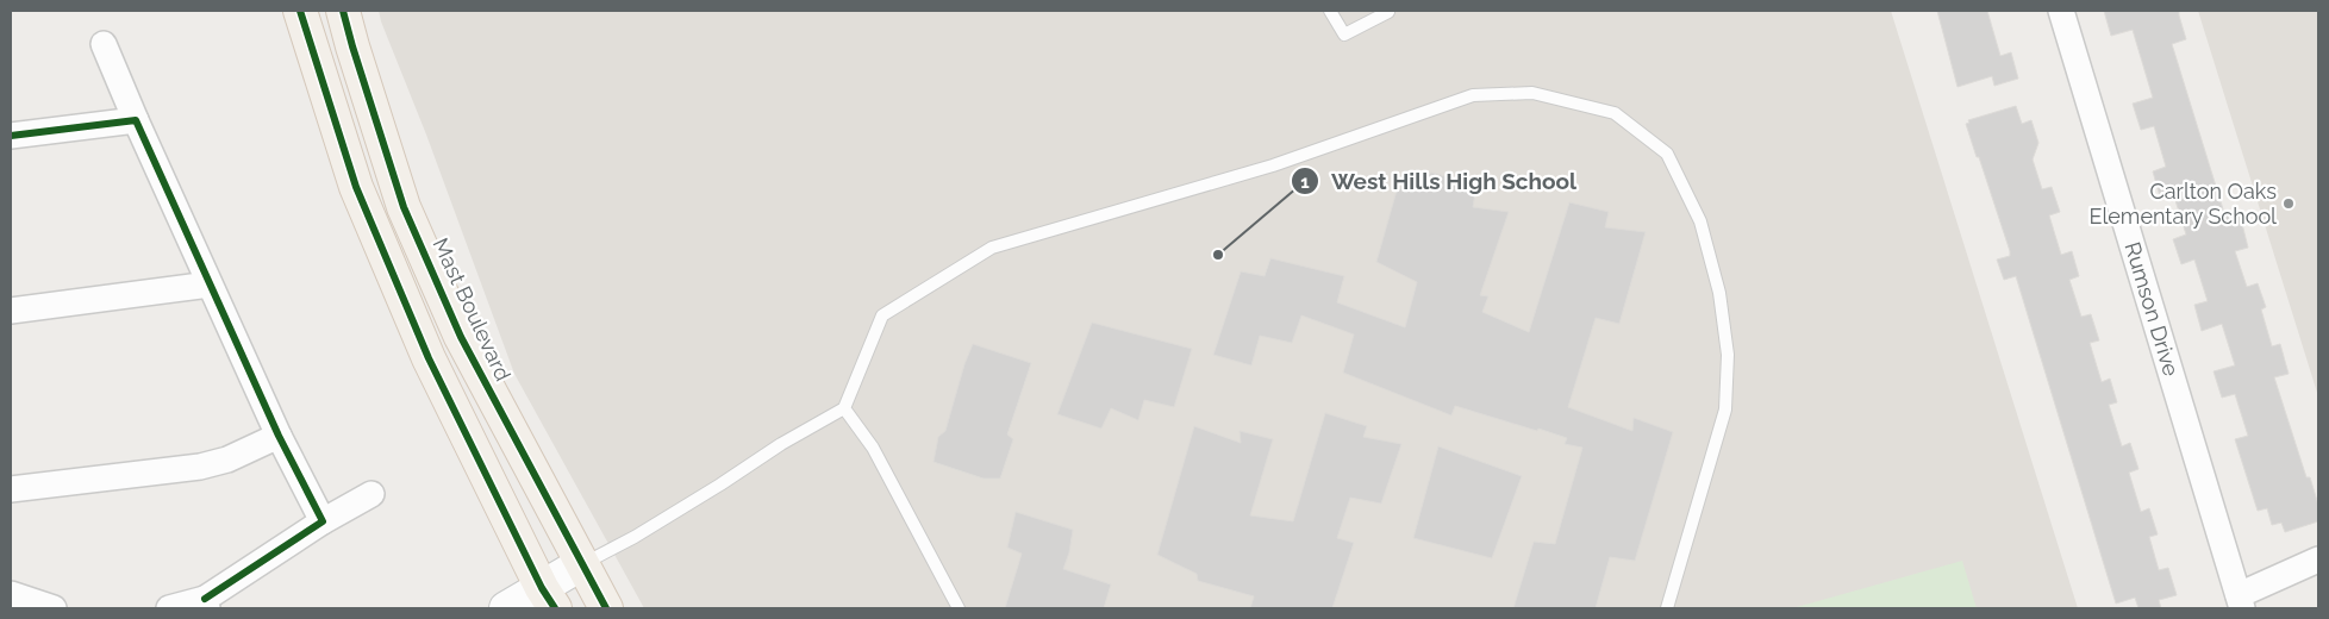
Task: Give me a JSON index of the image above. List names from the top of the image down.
{
  "streets": {
    "main road": ["Mast Boulevard"],
    "street": ["Rumson Drive"]
  },
  "places": ["Carlton Oaks Elementary School", "West Hills High School"]
}
